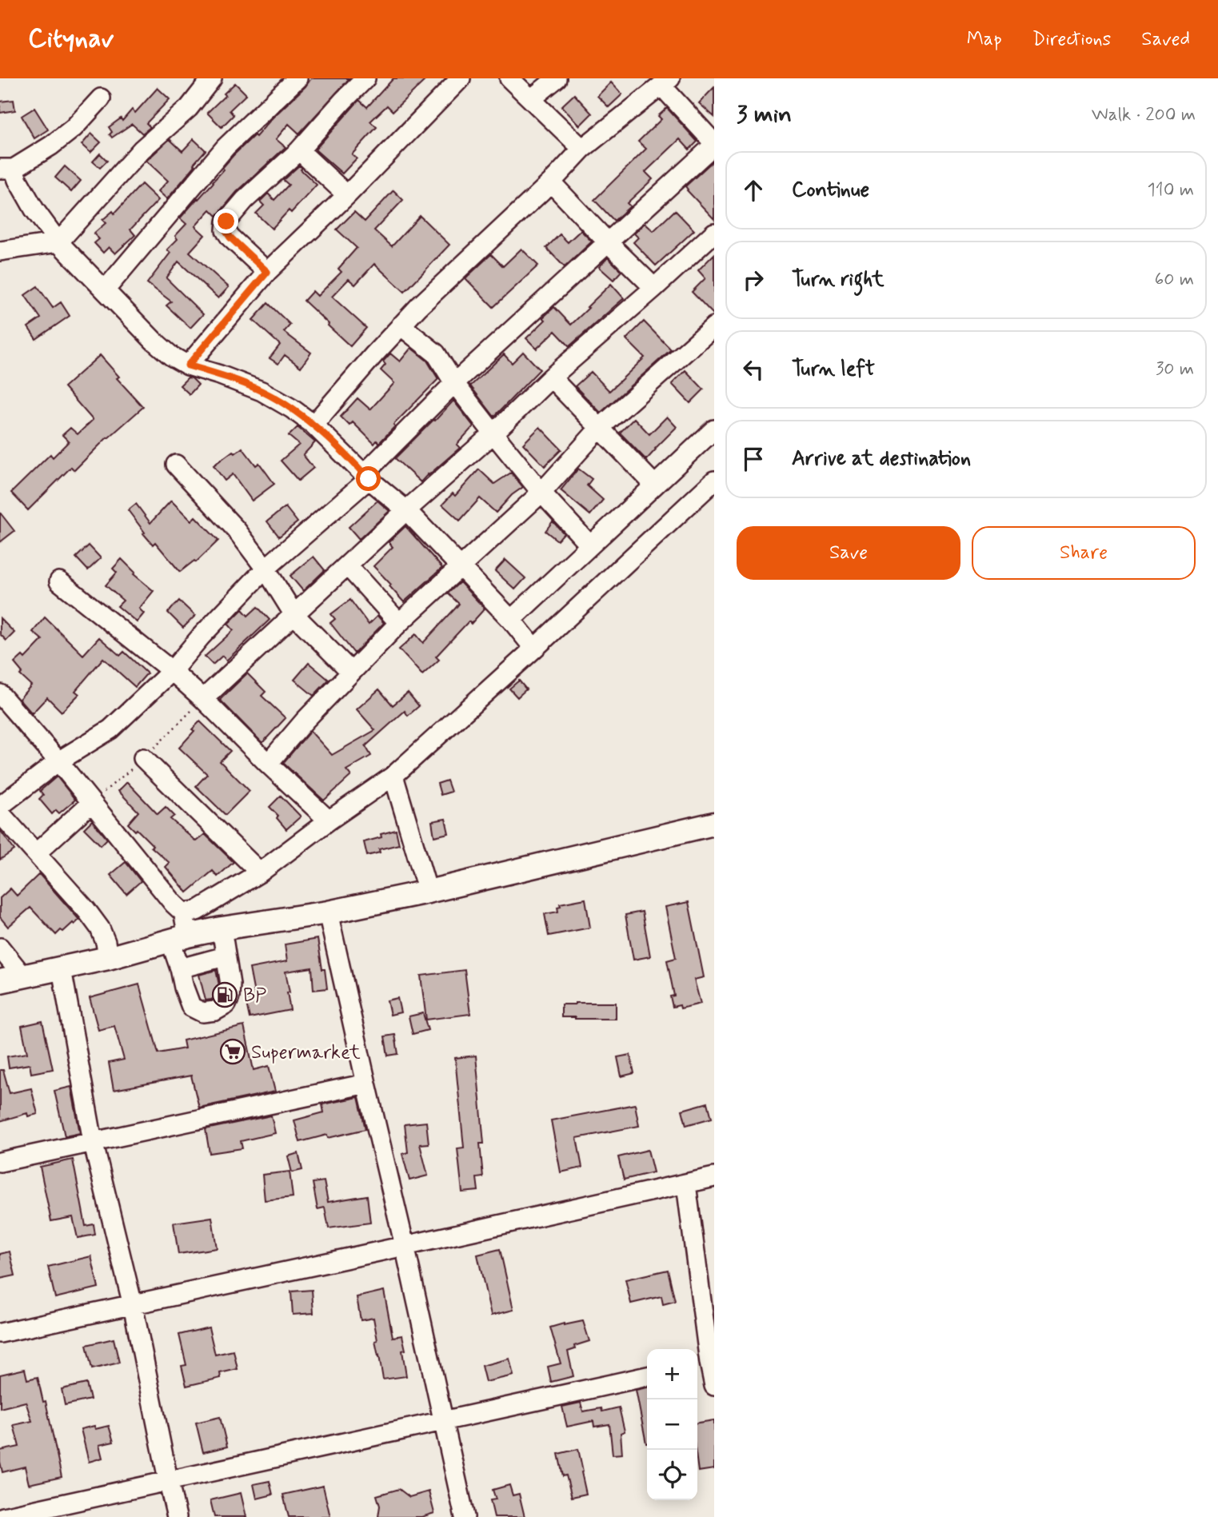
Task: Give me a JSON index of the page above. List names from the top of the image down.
{
  "places": {
    "fuel station": ["BP"],
    "supermarket": ["Supermarket"]
  },
  "page": {
    "header": "Citynav",
    "nav": ["Map", "Directions", "Saved"],
    "heading": ["3 min", "Walk · 200 m"],
    "list": [
      ["Continue", "110 m"],
      ["Turn right", "60 m"],
      ["Turn left", "30 m"],
      "Arrive at destination"
    ],
    "buttons": ["Save", "Share"],
    "map_buttons": ["+", "−"]
  }
}
